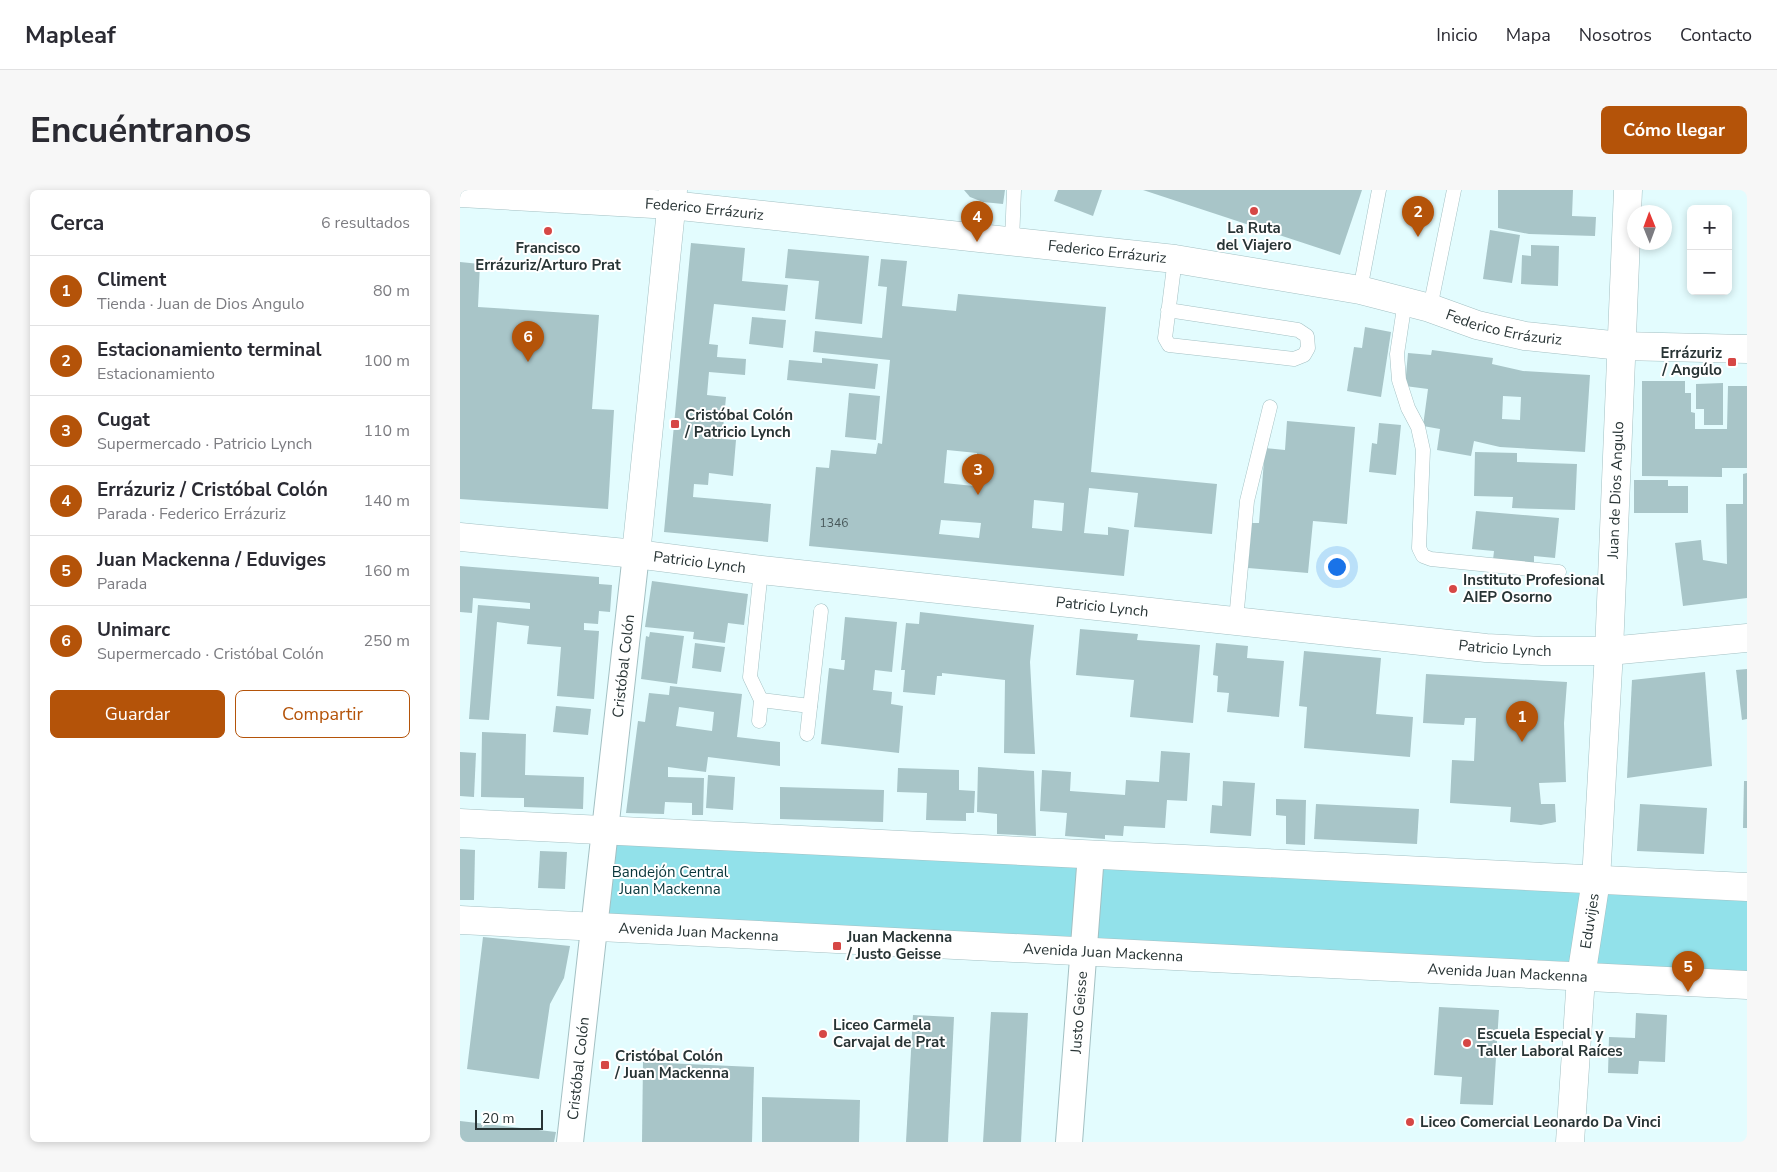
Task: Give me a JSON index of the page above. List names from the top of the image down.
{
  "streets": {
    "street": [
      "Federico Errázuriz",
      "Juan de Dios Angulo",
      "Patricio Lynch",
      "Cristóbal Colón",
      "Eduvijes",
      "Avenida Juan Mackenna",
      "Justo Geisse"
    ]
  },
  "crossings": [
    ["Federico Errázuriz", "Juan de Dios Angulo"],
    ["Federico Errázuriz", "Cristóbal Colón"],
    ["Juan de Dios Angulo", "Patricio Lynch"],
    ["Juan de Dios Angulo", "Eduvijes"],
    ["Patricio Lynch", "Cristóbal Colón"],
    ["Cristóbal Colón", "Avenida Juan Mackenna"],
    ["Eduvijes", "Avenida Juan Mackenna"],
    ["Avenida Juan Mackenna", "Justo Geisse"]
  ],
  "parks": ["Bandejón Central Juan Mackenna"],
  "places": {
    "other": [
      "La Ruta del Viajero",
      "Francisco Errázuriz/Arturo Prat",
      "Instituto Profesional AIEP Osorno",
      "Liceo Carmela Carvajal de Prat",
      "Escuela Especial y Taller Laboral Raíces",
      "Liceo Comercial Leonardo Da Vinci"
    ],
    "transit": [
      "Errázuriz / Angúlo",
      "Cristóbal Colón / Patricio Lynch",
      "Juan Mackenna / Justo Geisse",
      "Cristóbal Colón / Juan Mackenna"
    ]
  },
  "house_numbers": ["1346"],
  "scale_bar": "20 m",
  "north": "top",
  "page": {
    "header": "Mapleaf",
    "nav": [
      "Inicio",
      "Mapa",
      "Nosotros",
      "Contacto"
    ],
    "buttons": [
      "Cómo llegar",
      ["Guardar", "Compartir"]
    ],
    "title": "Encuéntranos",
    "heading": ["Cerca", "6 resultados"],
    "pins": [
      "2",
      "4",
      "6",
      "3",
      "1",
      "5"
    ],
    "map_buttons": ["+", "−"],
    "list": [
      {
        "mark": "1",
        "name": "Climent",
        "note": "Tienda · Juan de Dios Angulo",
        "value": "80 m"
      },
      {
        "mark": "2",
        "name": "Estacionamiento terminal",
        "note": "Estacionamiento",
        "value": "100 m"
      },
      {
        "mark": "3",
        "name": "Cugat",
        "note": "Supermercado · Patricio Lynch",
        "value": "110 m"
      },
      {
        "mark": "4",
        "name": "Errázuriz / Cristóbal Colón",
        "note": "Parada · Federico Errázuriz",
        "value": "140 m"
      },
      {
        "mark": "5",
        "name": "Juan Mackenna / Eduviges",
        "note": "Parada",
        "value": "160 m"
      },
      {
        "mark": "6",
        "name": "Unimarc",
        "note": "Supermercado · Cristóbal Colón",
        "value": "250 m"
      }
    ],
    "scale": "20 m"
  }
}
